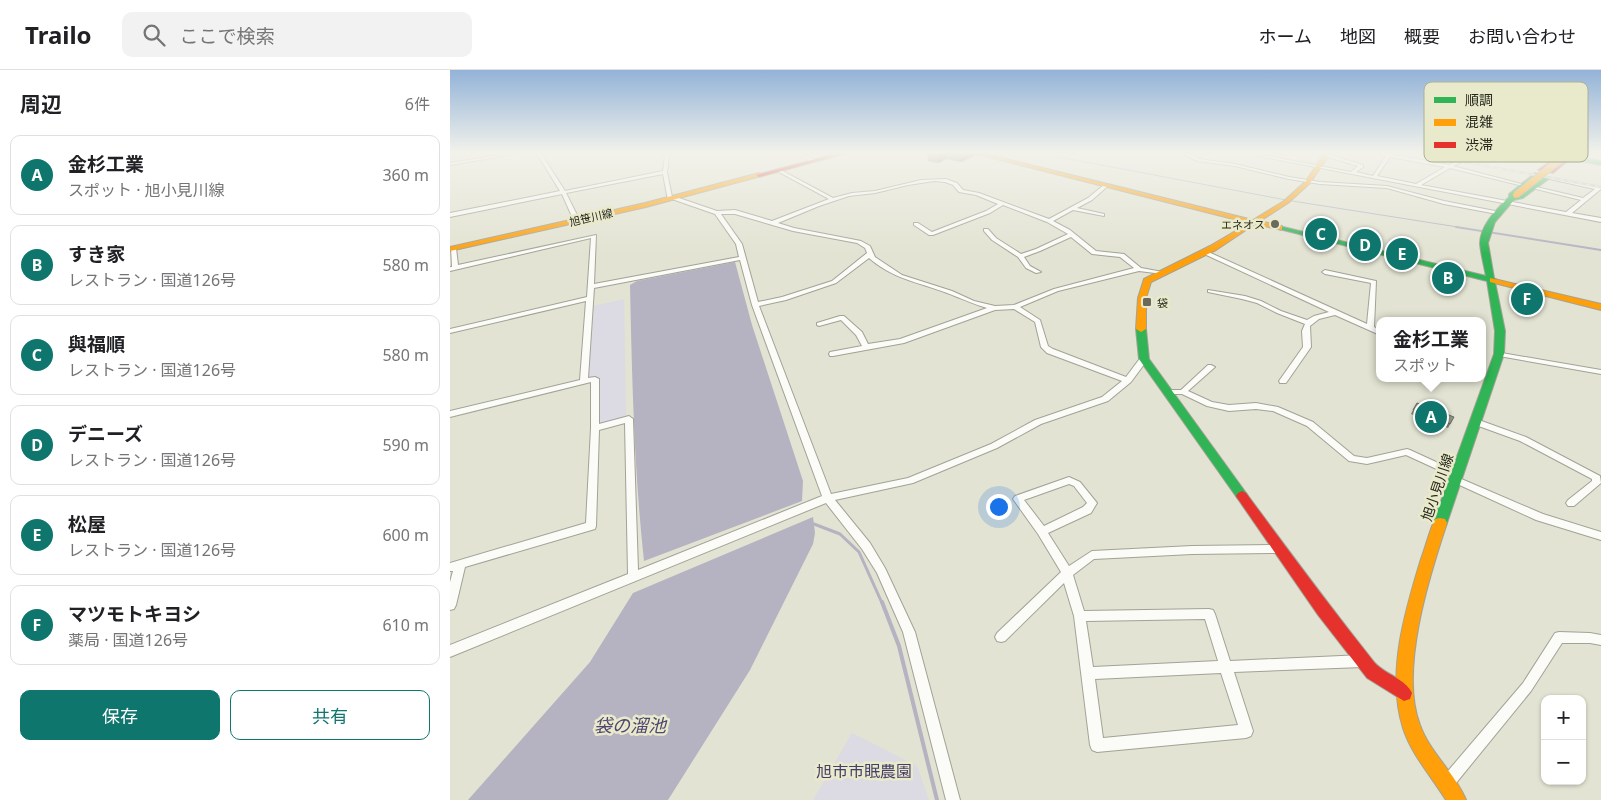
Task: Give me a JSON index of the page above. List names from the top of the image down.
{
  "streets": {
    "main road": ["旭笹川線", "旭小見川線"]
  },
  "water": ["袋の溜池"],
  "parks": ["旭市市眠農園"],
  "places": {
    "other": ["エネオス"],
    "transit": ["袋"]
  },
  "legend": ["順調", "混雑", "渋滞"],
  "page": {
    "header": "Trailo",
    "search": "ここで検索",
    "nav": [
      "ホーム",
      "地図",
      "概要",
      "お問い合わせ"
    ],
    "heading": ["周辺", "6件"],
    "list": [
      {
        "mark": "A",
        "name": "金杉工業",
        "note": "スポット · 旭小見川線",
        "value": "360 m"
      },
      {
        "mark": "B",
        "name": "すき家",
        "note": "レストラン · 国道126号",
        "value": "580 m"
      },
      {
        "mark": "C",
        "name": "與福順",
        "note": "レストラン · 国道126号",
        "value": "580 m"
      },
      {
        "mark": "D",
        "name": "デニーズ",
        "note": "レストラン · 国道126号",
        "value": "590 m"
      },
      {
        "mark": "E",
        "name": "松屋",
        "note": "レストラン · 国道126号",
        "value": "600 m"
      },
      {
        "mark": "F",
        "name": "マツモトキヨシ",
        "note": "薬局 · 国道126号",
        "value": "610 m"
      }
    ],
    "pins": [
      "C",
      "D",
      "E",
      "B",
      "F",
      "A"
    ],
    "popup": ["金杉工業", "スポット"],
    "buttons": ["保存", "共有"],
    "map_buttons": ["+", "−"]
  }
}
